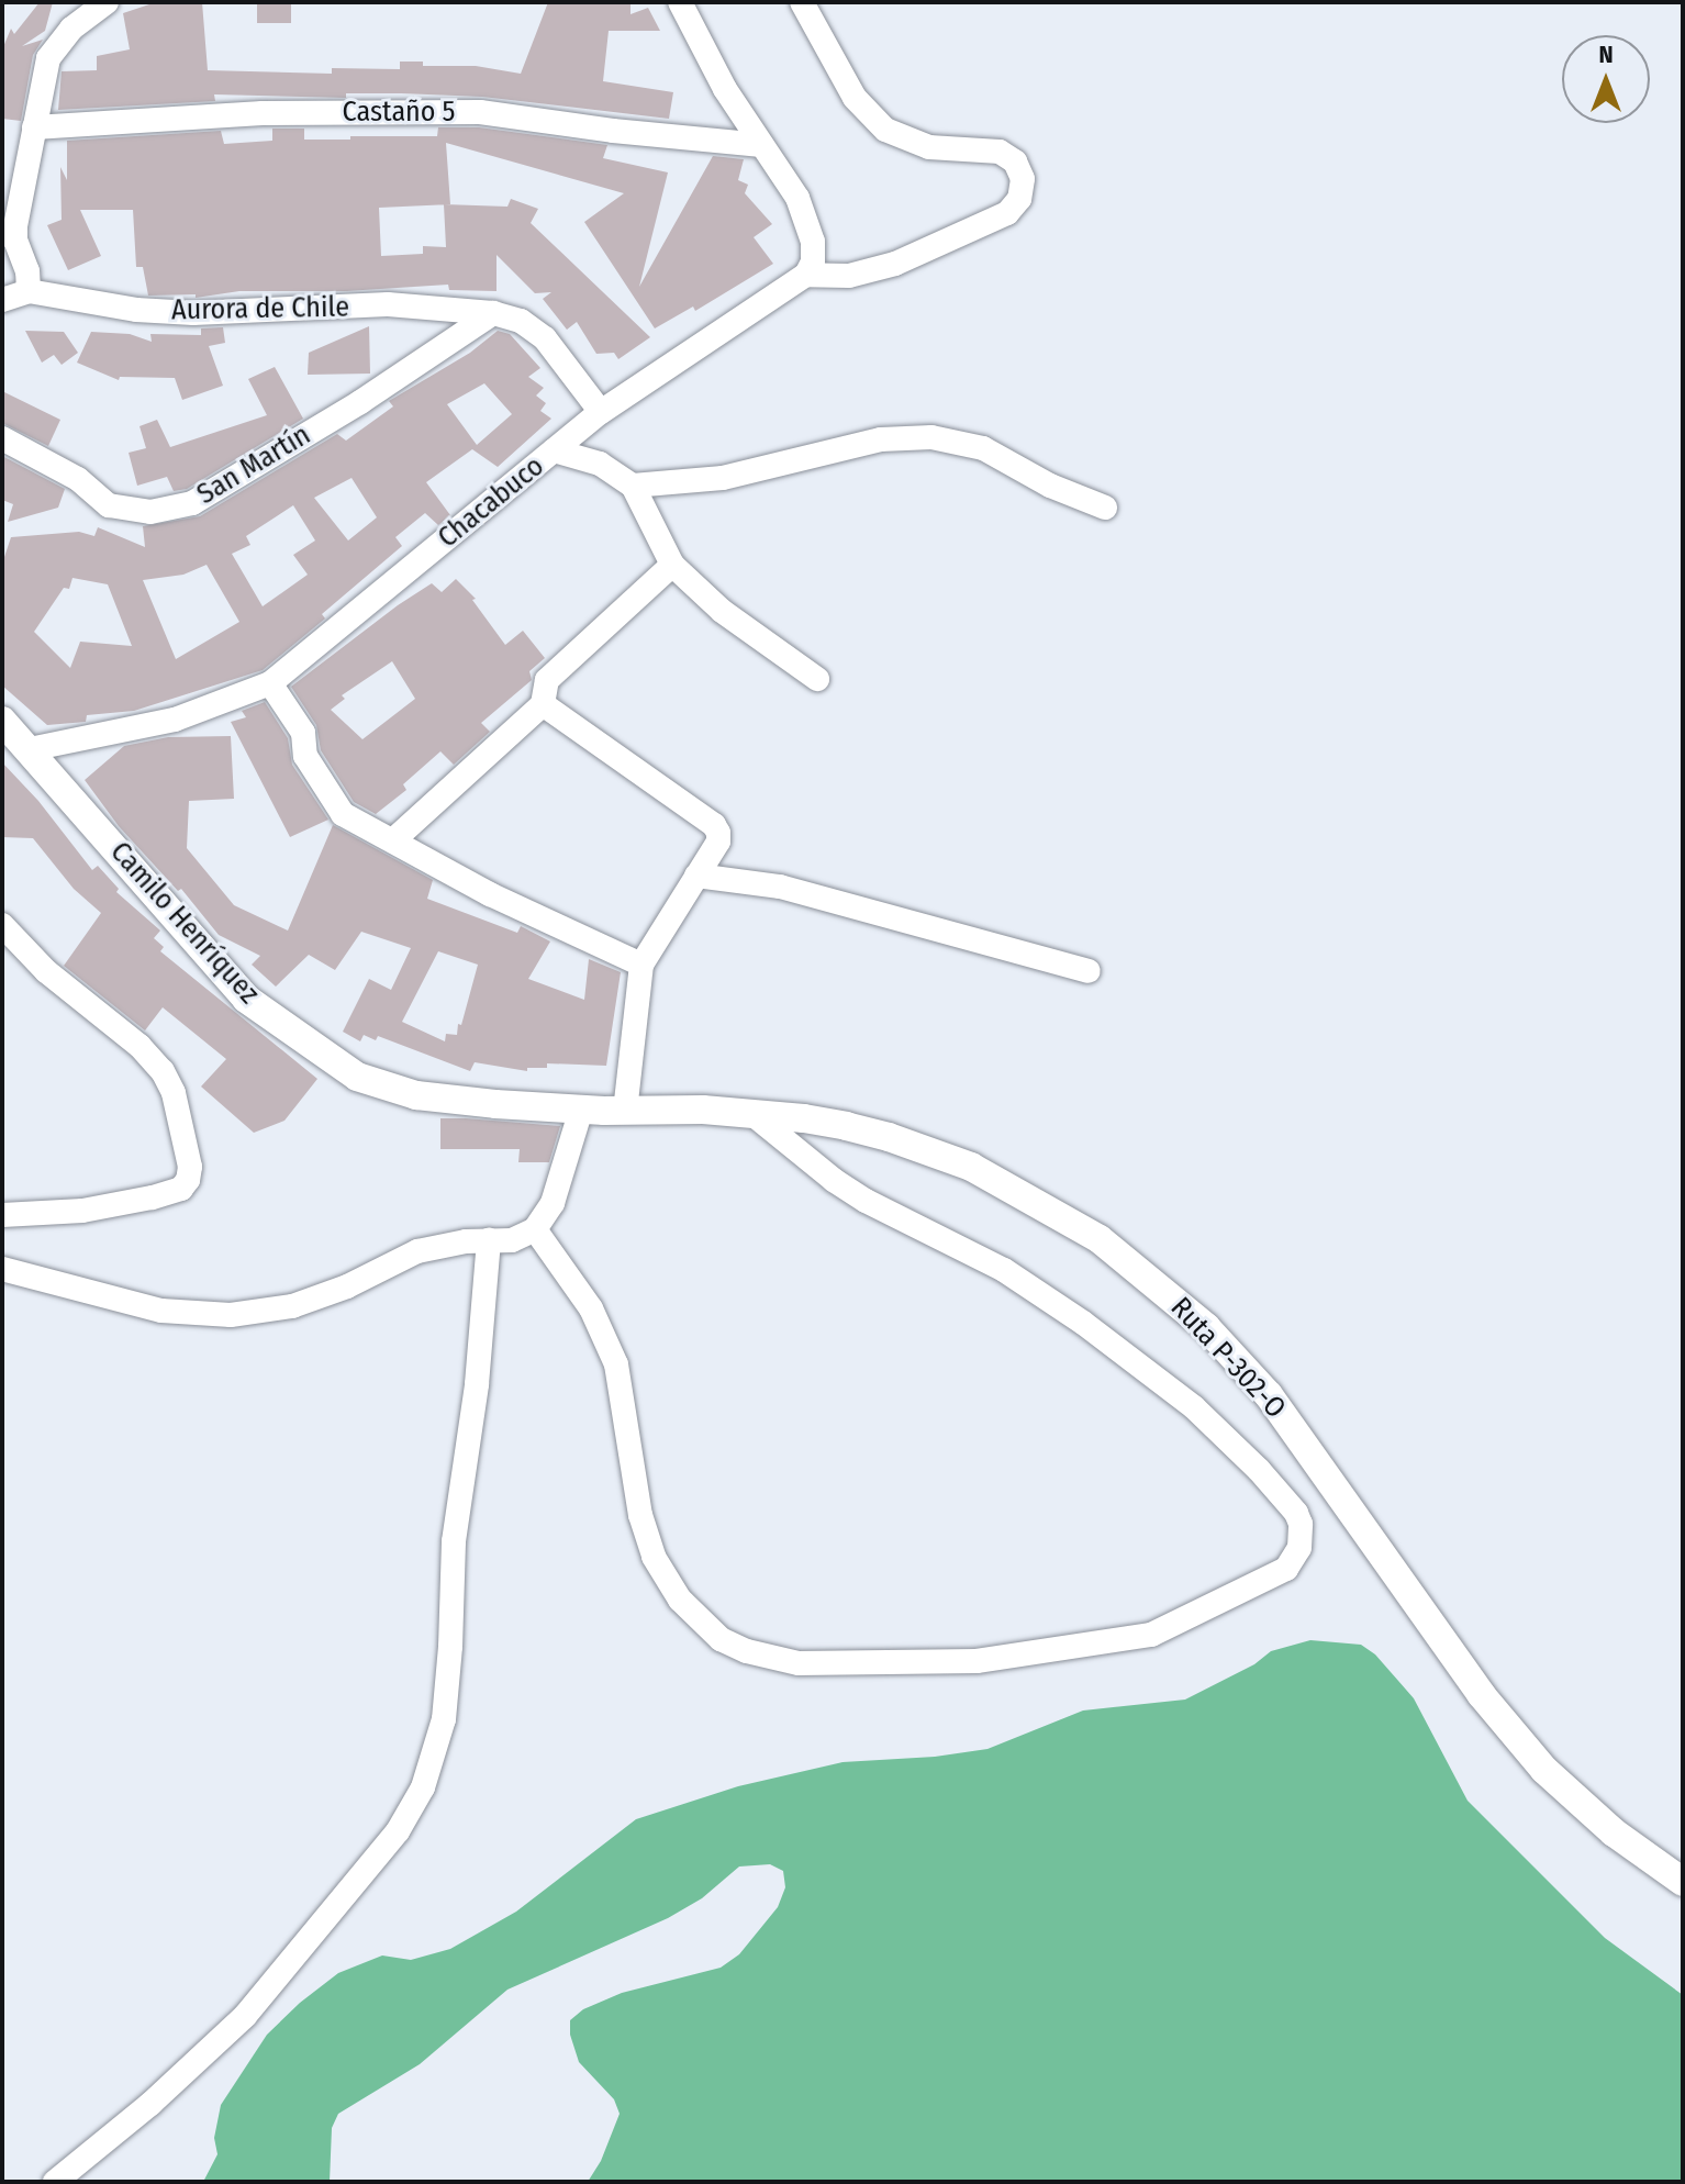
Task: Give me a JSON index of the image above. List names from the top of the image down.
{
  "streets": {
    "street": [
      "Castaño 5",
      "Aurora de Chile",
      "San Martín",
      "Chacabuco",
      "Camilo Henríquez",
      "Ruta P-302-O"
    ]
  },
  "crossings": [
    ["Aurora de Chile", "San Martín"],
    ["Aurora de Chile", "Chacabuco"],
    ["Chacabuco", "Camilo Henríquez"],
    ["Camilo Henríquez", "Ruta P-302-O"]
  ],
  "north": "top"
}
